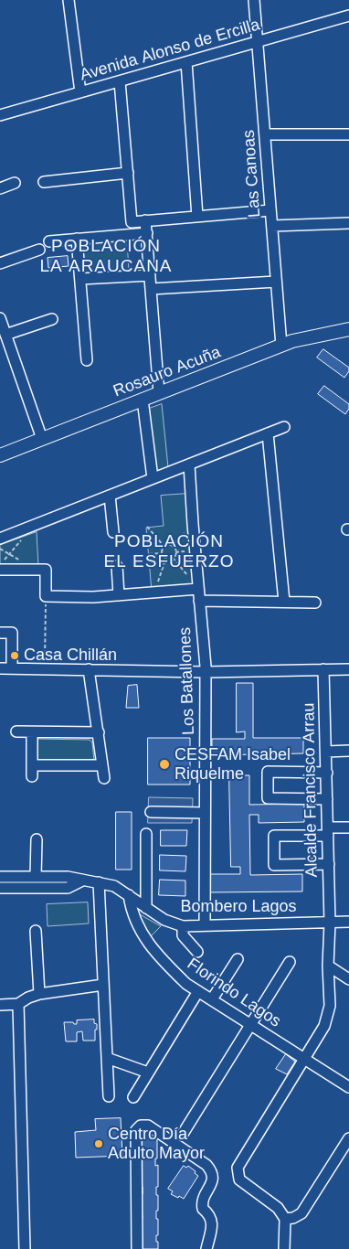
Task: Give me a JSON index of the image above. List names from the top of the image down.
{
  "streets": {
    "main road": ["Rosauro Acuña"],
    "street": [
      "Avenida Alonso de Ercilla",
      "Las Canoas",
      "Los Batallones",
      "Alcalde Francisco Arrau",
      "Bombero Lagos",
      "Florindo Lagos"
    ]
  },
  "crossings": [
    ["Avenida Alonso de Ercilla", "Las Canoas"],
    ["Las Canoas", "Rosauro Acuña"],
    ["Los Batallones", "Bombero Lagos"],
    ["Alcalde Francisco Arrau", "Bombero Lagos"],
    ["Alcalde Francisco Arrau", "Florindo Lagos"],
    ["Bombero Lagos", "Florindo Lagos"]
  ],
  "districts": ["POBLACIÓN LA ARAUCANA", "POBLACIÓN EL ESFUERZO"],
  "places": ["Casa Chillán", "CESFAM Isabel Riquelme", "Centro Día Adulto Mayor"]
}
